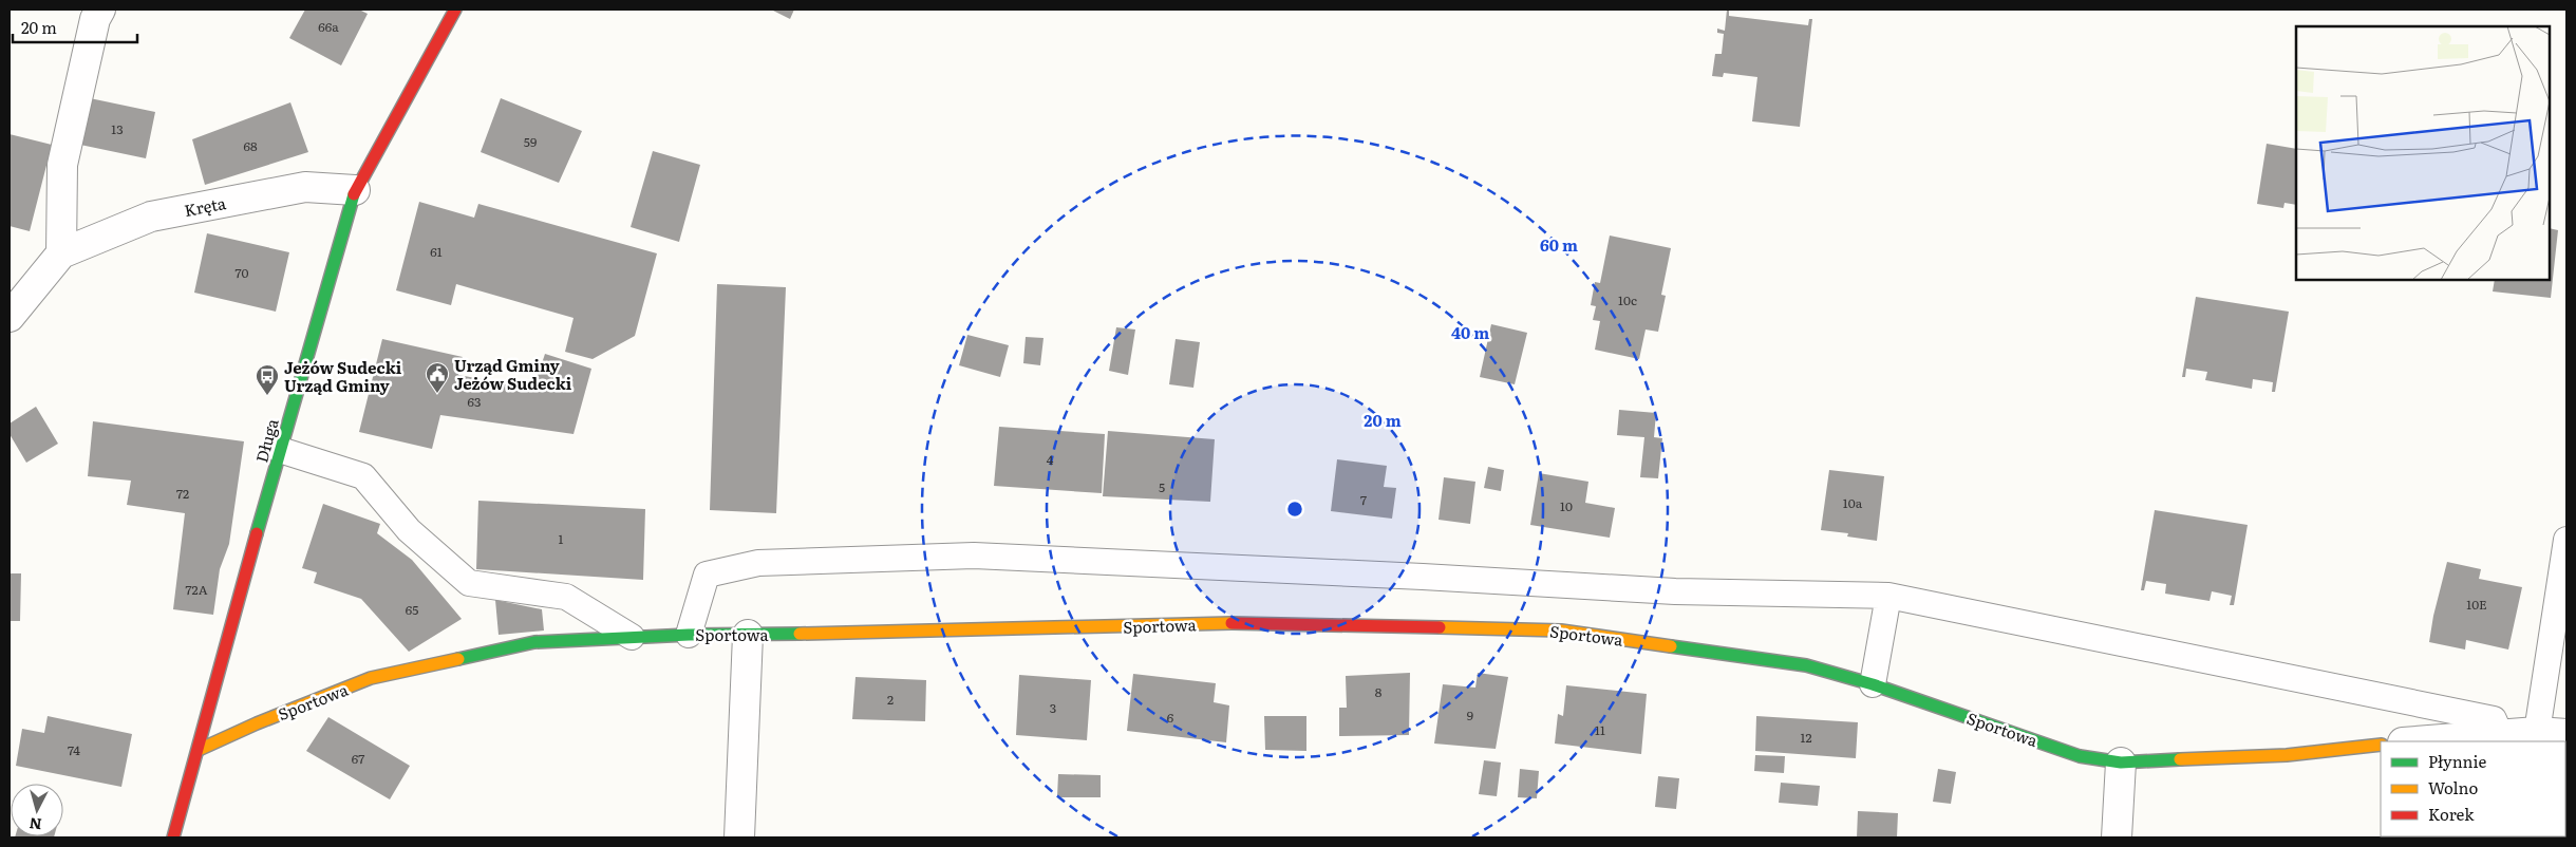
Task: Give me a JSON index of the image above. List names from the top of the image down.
{
  "streets": {
    "street": ["Kręta", "Długa", "Sportowa"]
  },
  "crossings": [
    ["Kręta", "Długa"],
    ["Długa", "Sportowa"]
  ],
  "places": {
    "public building": ["Urząd Gminy Jeżów Sudecki"],
    "bus stop": ["Jeżów Sudecki Urząd Gminy"]
  },
  "house_numbers": [
    "66a",
    "13",
    "59",
    "68",
    "61",
    "70",
    "10c",
    "63",
    "4",
    "5",
    "72",
    "7",
    "10a",
    "10",
    "1",
    "72A",
    "10E",
    "65",
    "8",
    "2",
    "3",
    "9",
    "6",
    "11",
    "12",
    "74",
    "67"
  ],
  "legend": ["Płynnie", "Wolno", "Korek"],
  "scale_bar": "20 m",
  "north": "bottom",
  "rings": ["60 m", "40 m", "20 m"]
}
